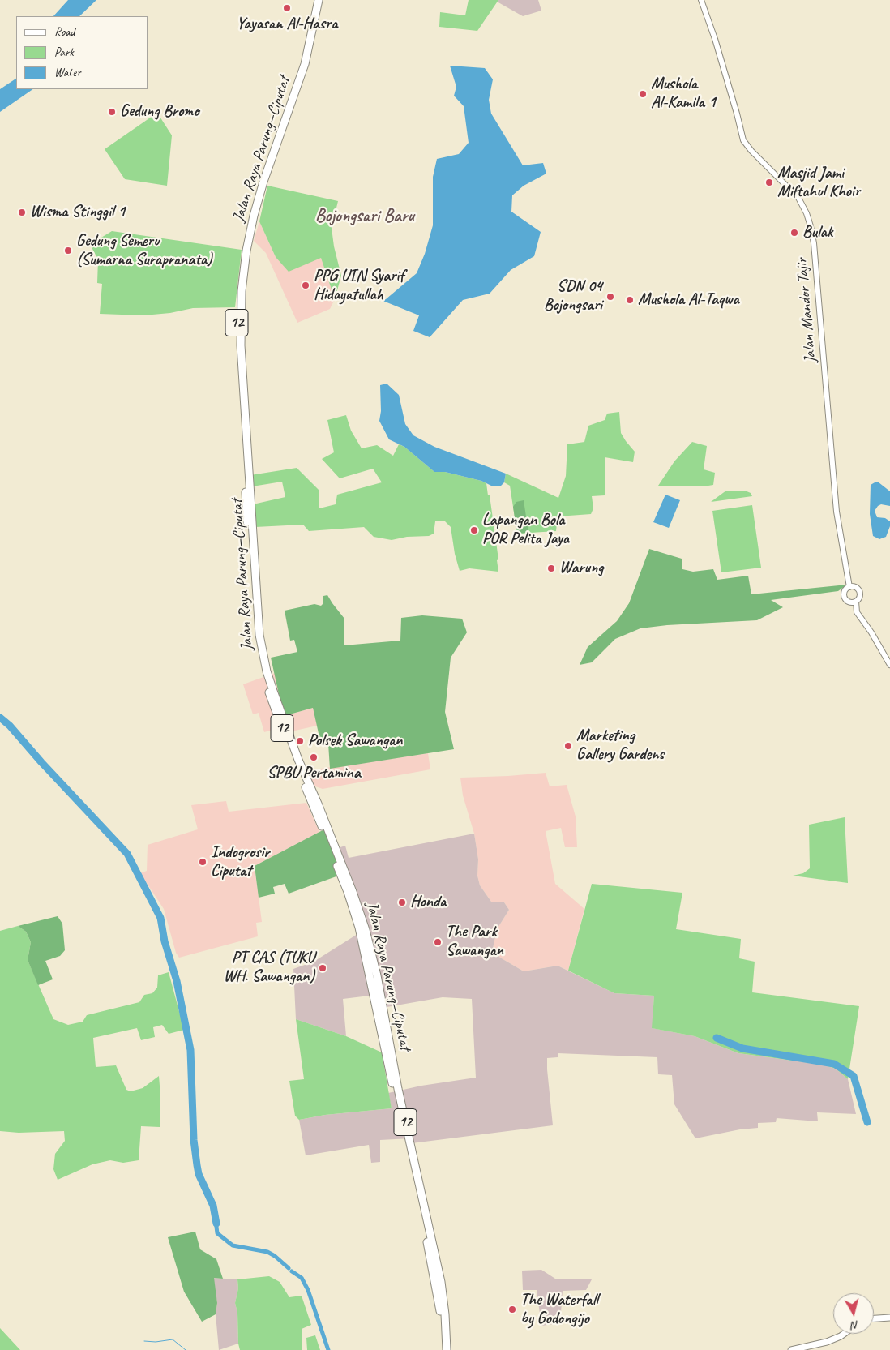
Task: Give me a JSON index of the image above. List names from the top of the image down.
{
  "streets": {
    "highway": ["Jalan Raya Parung—Ciputat", "12"],
    "street": ["Jalan Mandor Tajir"]
  },
  "districts": ["Bojongsari Baru"],
  "places": [
    "Yayasan Al-Hasra",
    "Mushola Al-Kamila 1",
    "Gedung Bromo",
    "Masjid Jami Miftahul Khoir",
    "Wisma Stinggil 1",
    "Bulak",
    "Gedung Semeru (Sumarna Surapranata)",
    "PPG UIN Syarif Hidayatullah",
    "SDN 04 Bojongsari",
    "Mushola Al-Taqwa",
    "Lapangan Bola POR Pelita Jaya",
    "Warung",
    "Polsek Sawangan",
    "Marketing Gallery Gardens",
    "SPBU Pertamina",
    "Indogrosir Ciputat",
    "Honda",
    "The Park Sawangan",
    "PT CAS (TUKU WH. Sawangan)",
    "The Waterfall by Godongijo"
  ],
  "legend": ["Road", "Park", "Water"],
  "north": "bottom"
}
